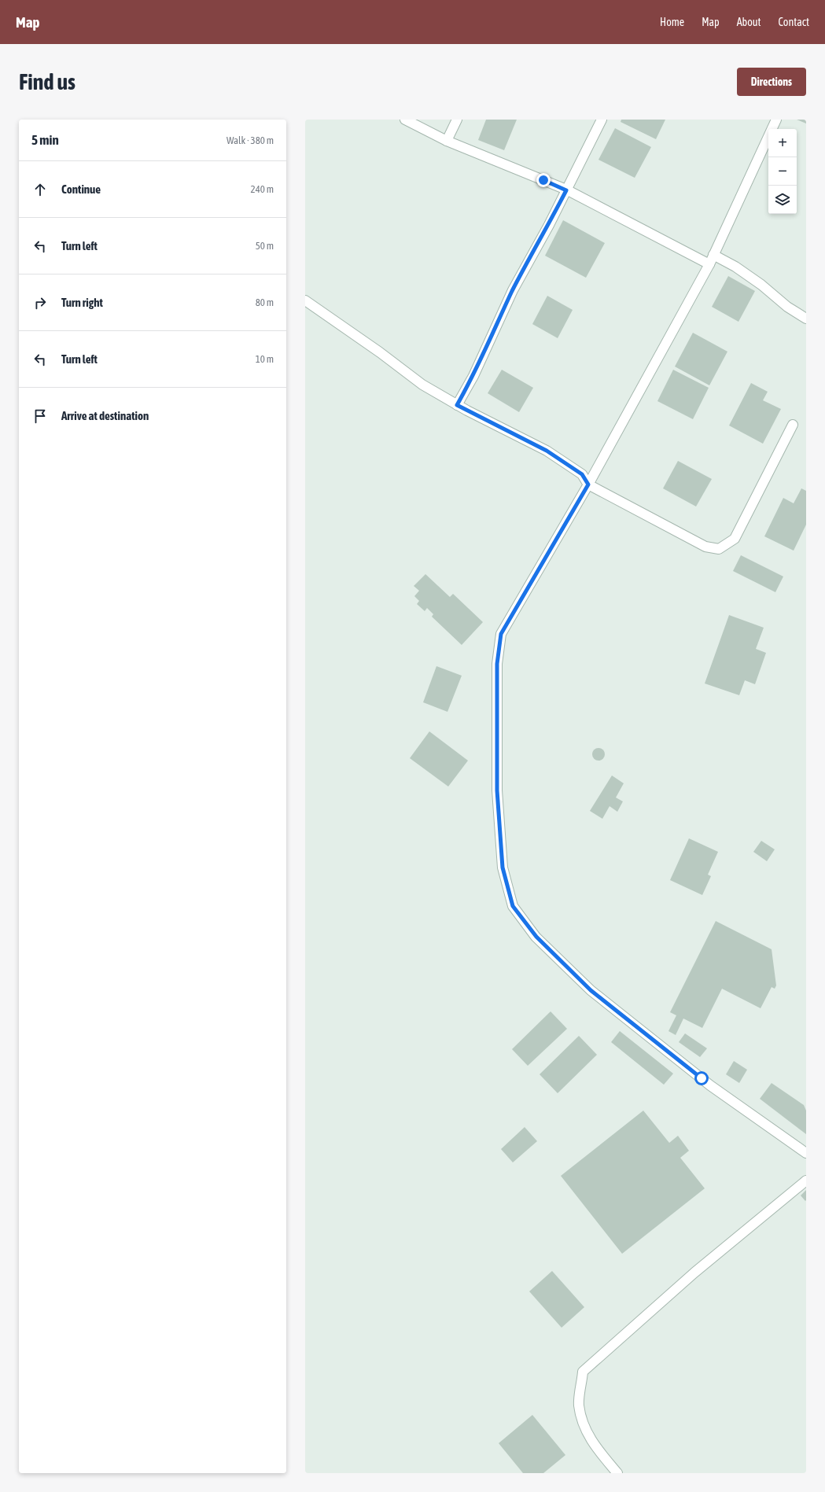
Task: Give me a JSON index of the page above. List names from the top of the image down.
{
  "page": {
    "header": "Map",
    "nav": [
      "Home",
      "Map",
      "About",
      "Contact"
    ],
    "buttons": "Directions",
    "title": "Find us",
    "heading": ["5 min", "Walk · 380 m"],
    "map_buttons": ["+", "−"],
    "list": [
      ["Continue", "240 m"],
      ["Turn left", "50 m"],
      ["Turn right", "80 m"],
      ["Turn left", "10 m"],
      "Arrive at destination"
    ]
  }
}
